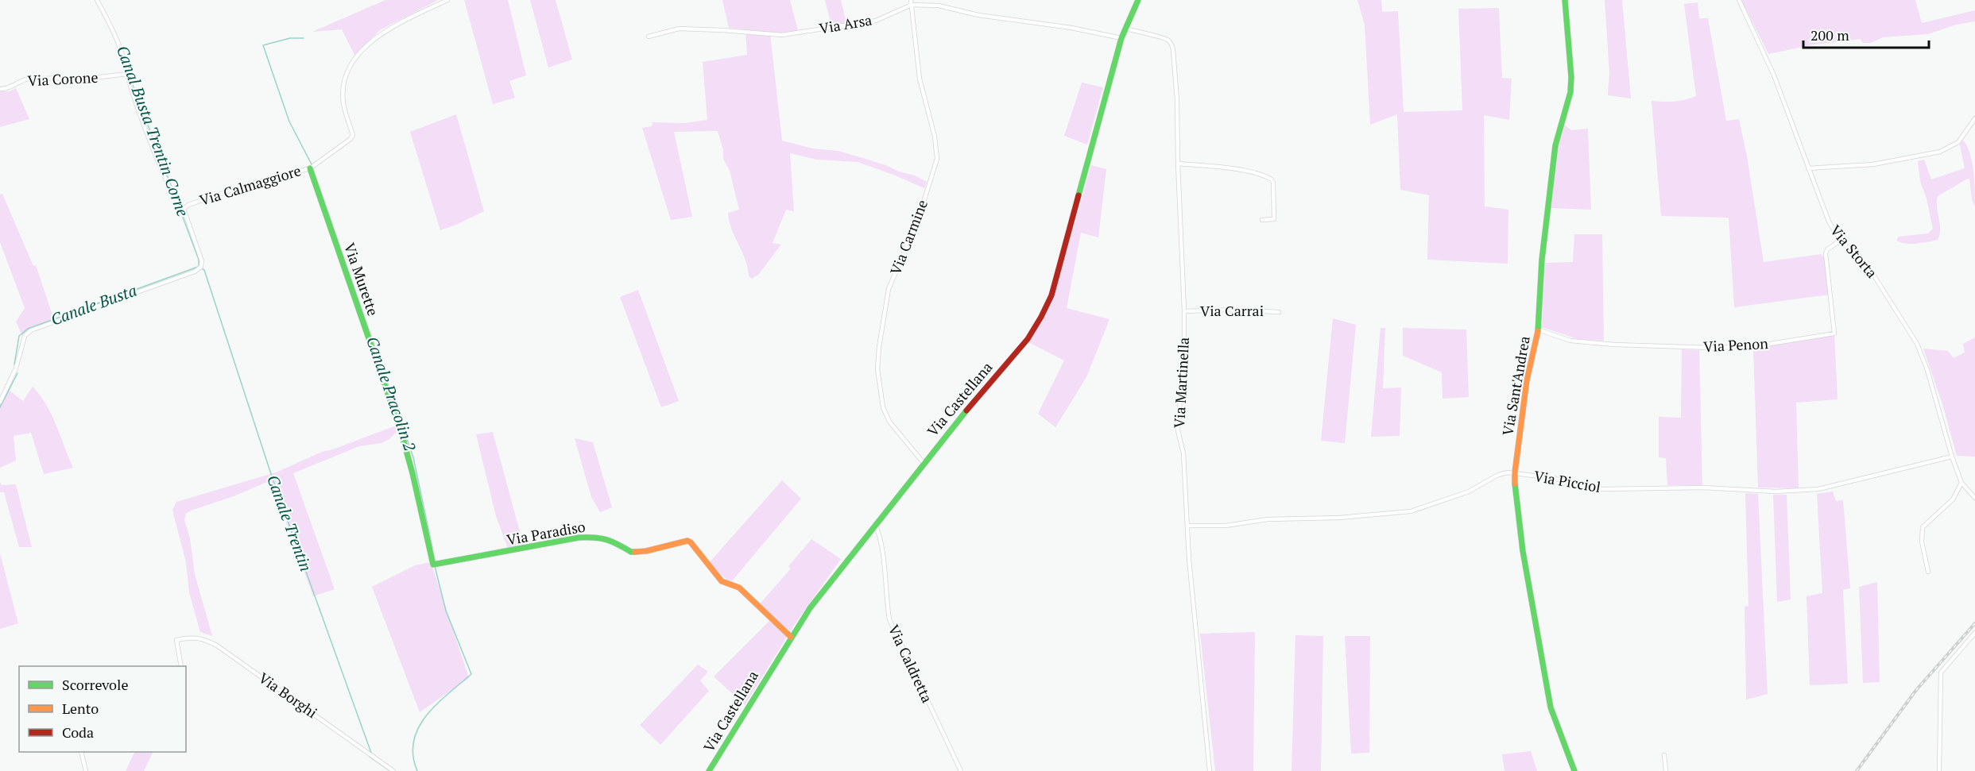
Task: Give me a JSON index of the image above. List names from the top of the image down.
{
  "streets": {
    "street": [
      "Via Arsa",
      "Via Corone",
      "Via Calmaggiore",
      "Via Carmine",
      "Via Storta",
      "Via Murette",
      "Via Carrai",
      "Via Penon",
      "Via Martinella",
      "Via Sant'Andrea",
      "Via Castellana",
      "Via Picciol",
      "Via Paradiso",
      "Via Caldretta",
      "Via Borghi"
    ]
  },
  "crossings": [
    ["Via Arsa", "Via Carmine"],
    ["Via Arsa", "Via Castellana"],
    ["Via Calmaggiore", "Via Murette"],
    ["Via Carmine", "Via Castellana"],
    ["Via Storta", "Via Penon"],
    ["Via Storta", "Via Picciol"],
    ["Via Murette", "Via Paradiso"],
    ["Via Carrai", "Via Martinella"],
    ["Via Penon", "Via Sant'Andrea"],
    ["Via Martinella", "Via Castellana"],
    ["Via Martinella", "Via Picciol"],
    ["Via Sant'Andrea", "Via Picciol"],
    ["Via Castellana", "Via Paradiso"],
    ["Via Castellana", "Via Caldretta"]
  ],
  "water": [
    "Canal Busta Trentin Corne",
    "Canale Busta",
    "Canale Pracolin 2",
    "Canale Trentin"
  ],
  "legend": ["Scorrevole", "Lento", "Coda"],
  "scale_bar": "200 m"
}
